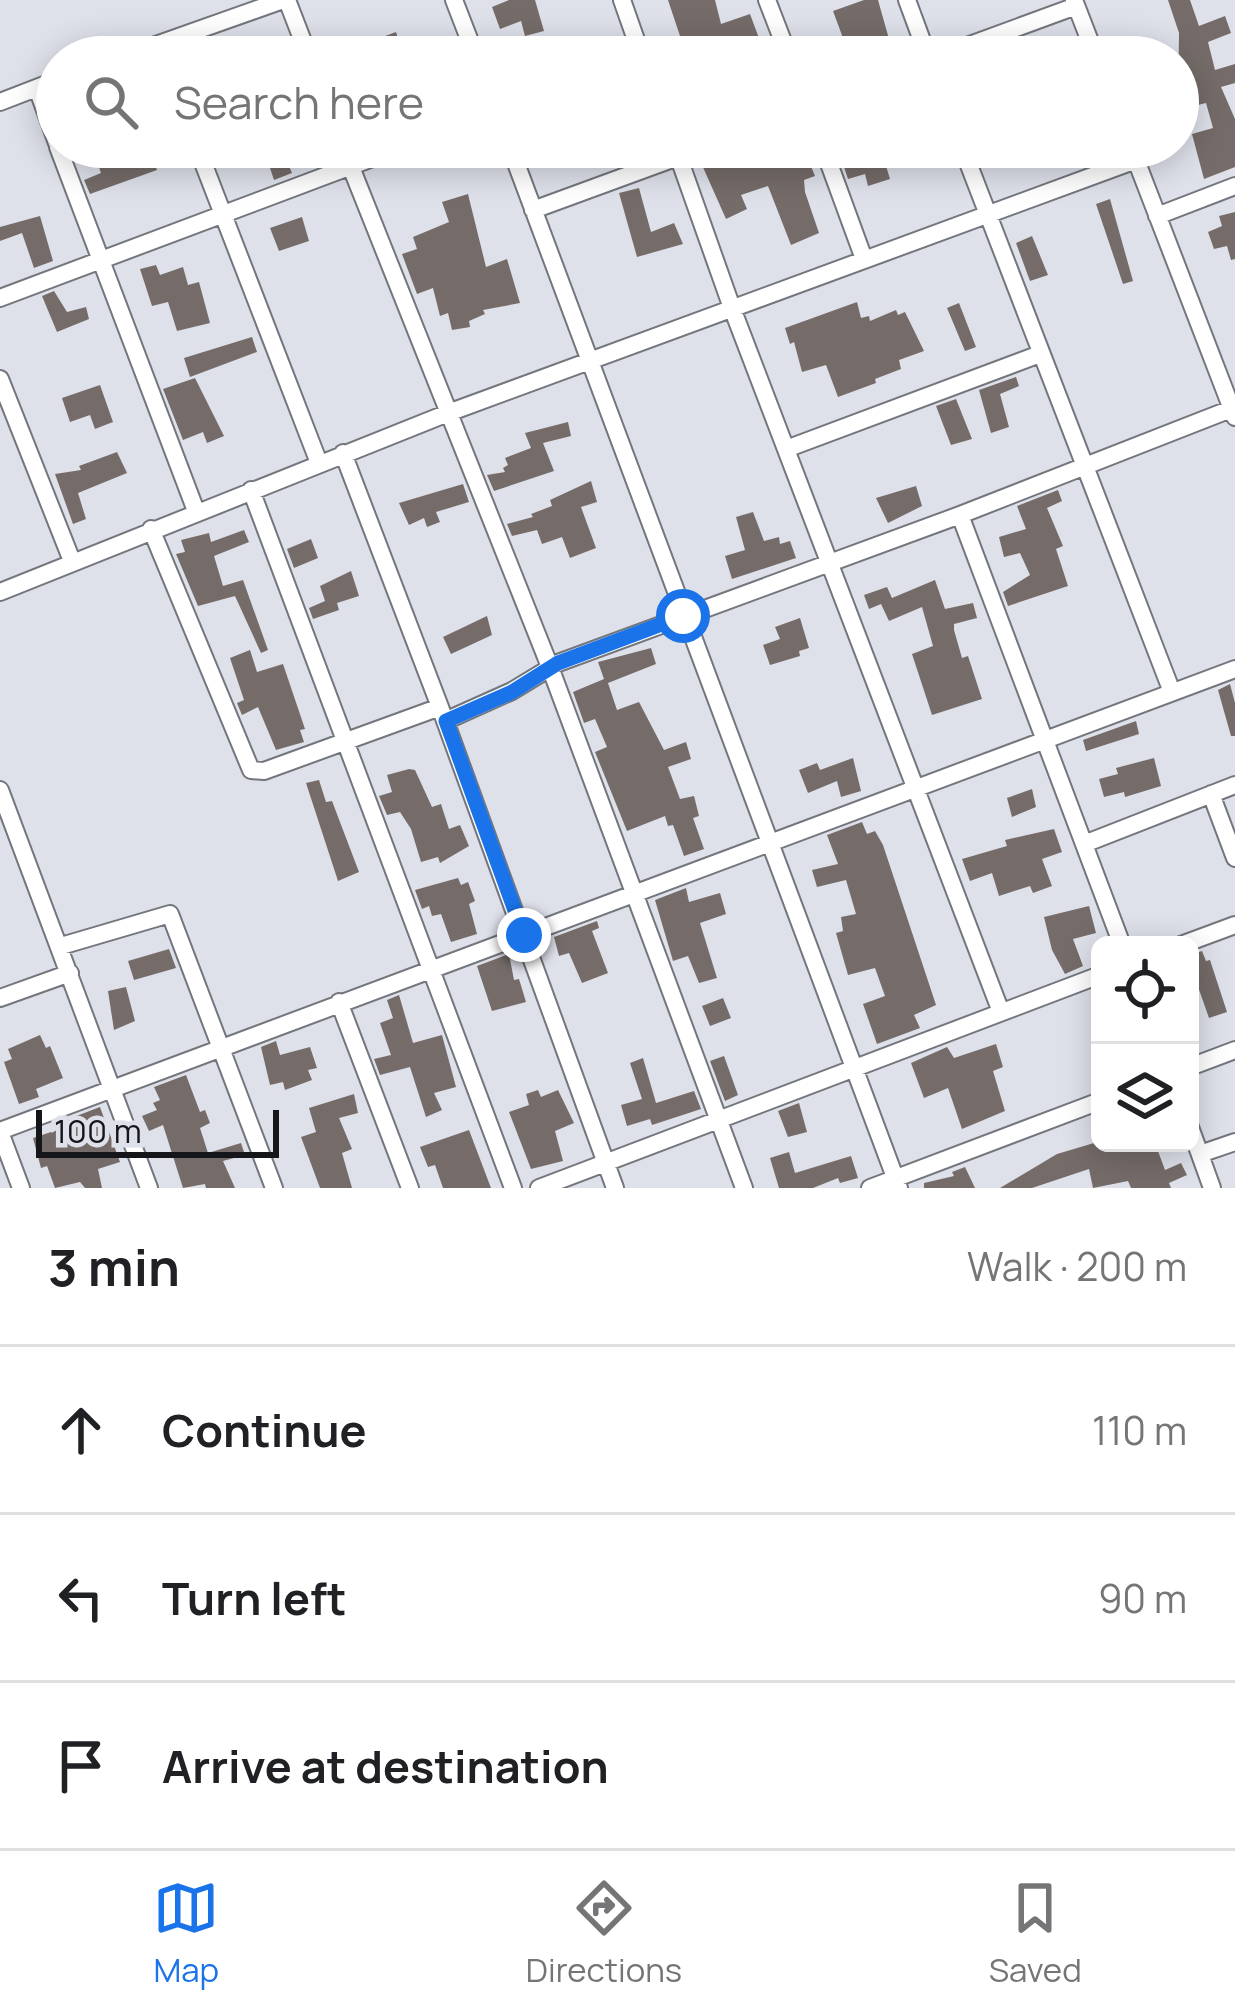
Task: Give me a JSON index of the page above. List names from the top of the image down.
{
  "scale_bar": "100 m",
  "page": {
    "search": "Search here",
    "scale": "100 m",
    "heading": ["3 min", "Walk · 200 m"],
    "list": [
      ["Continue", "110 m"],
      ["Turn left", "90 m"],
      "Arrive at destination"
    ],
    "nav": ["Map", "Directions", "Saved"]
  }
}
